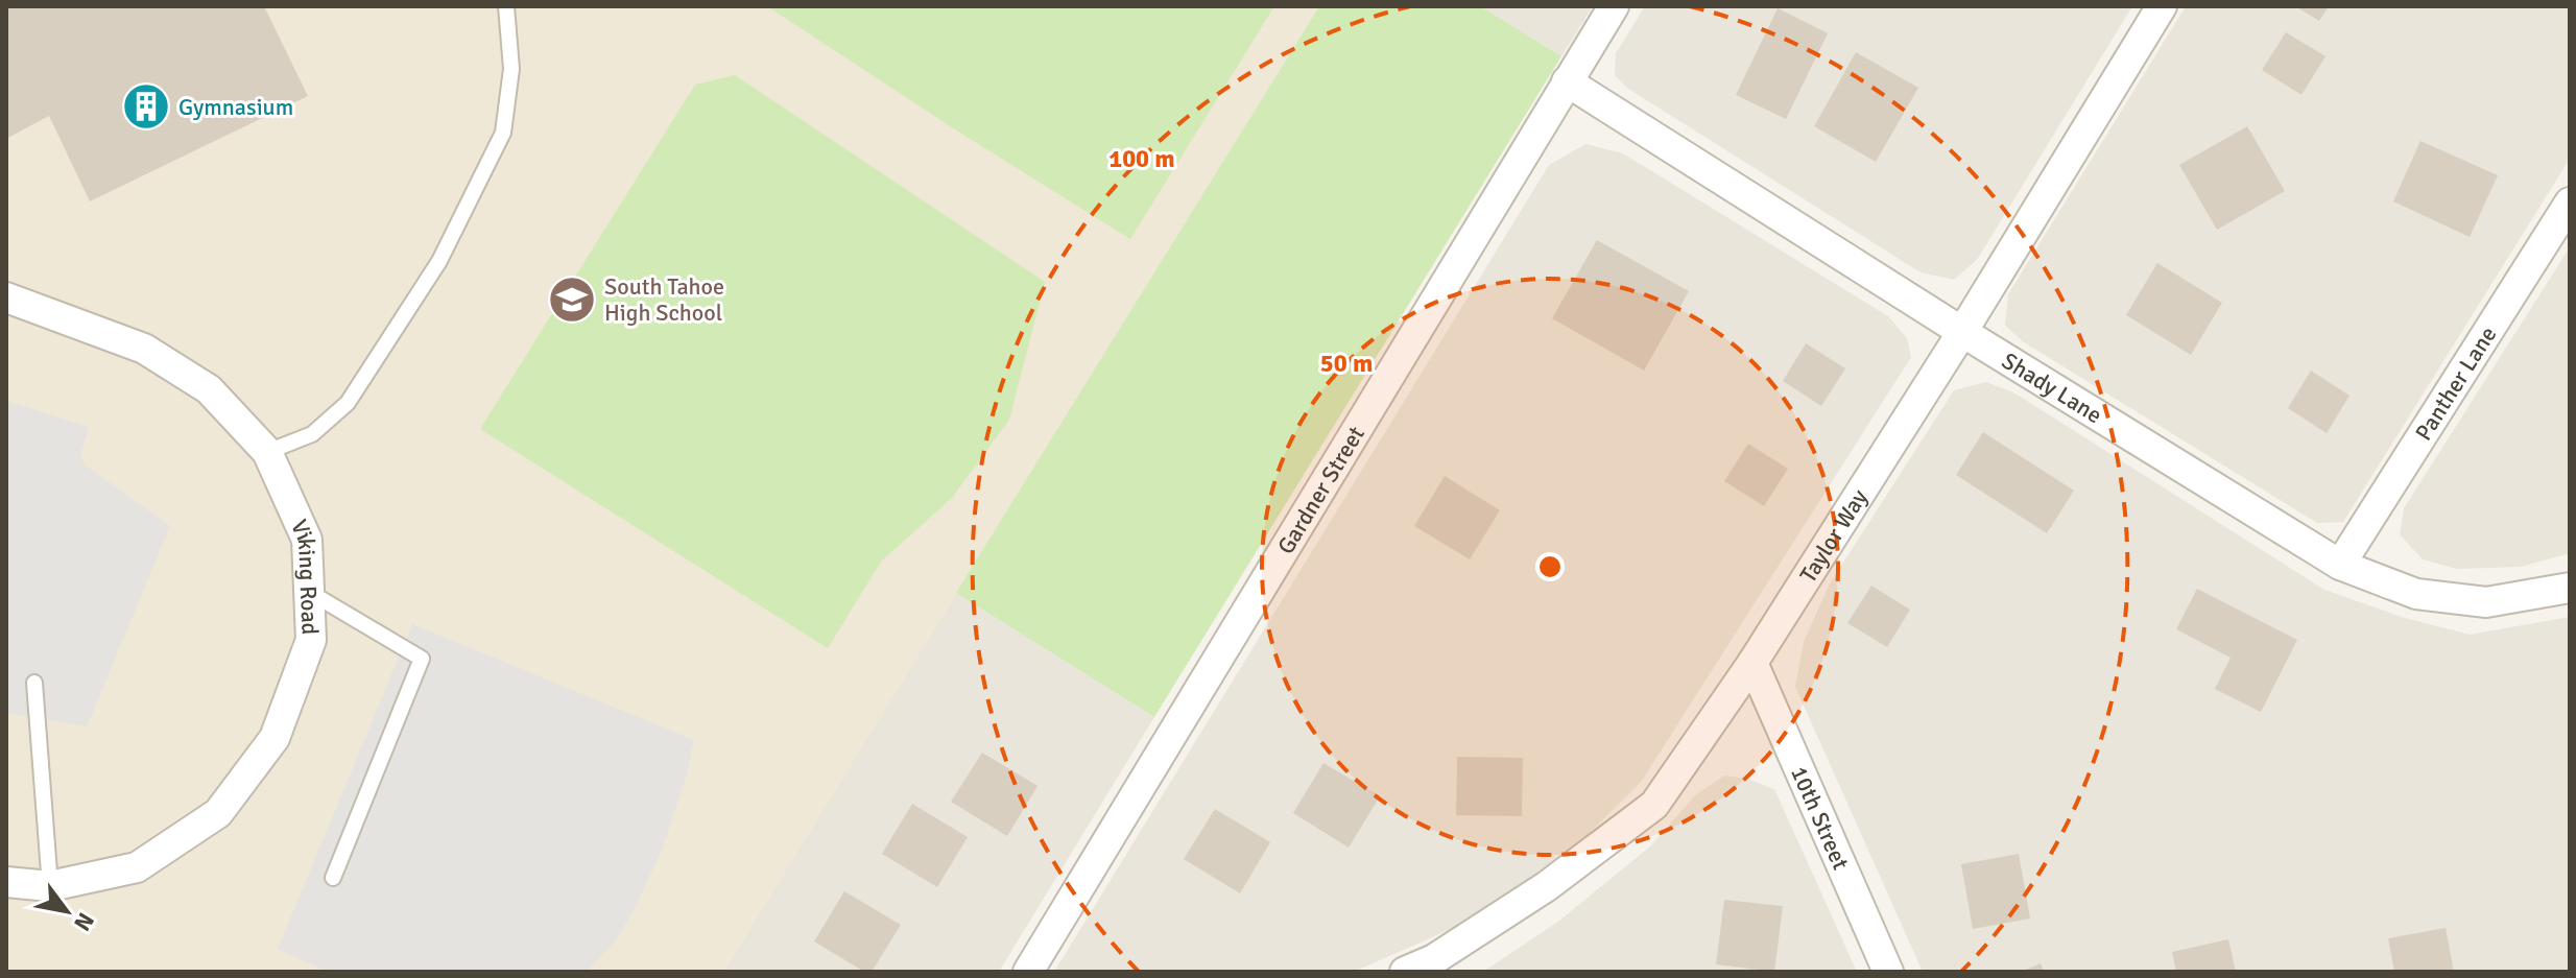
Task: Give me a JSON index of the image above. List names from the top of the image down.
{
  "streets": {
    "street": [
      "Panther Lane",
      "Shady Lane",
      "Gardner Street",
      "Taylor Way",
      "Viking Road",
      "10th Street"
    ]
  },
  "crossings": [
    ["Panther Lane", "Shady Lane"],
    ["Shady Lane", "Gardner Street"],
    ["Shady Lane", "Taylor Way"],
    ["Taylor Way", "10th Street"]
  ],
  "places": {
    "building": ["Gymnasium"],
    "school or university": ["South Tahoe High School"]
  },
  "north": "bottom right",
  "rings": ["100 m", "50 m"]
}
